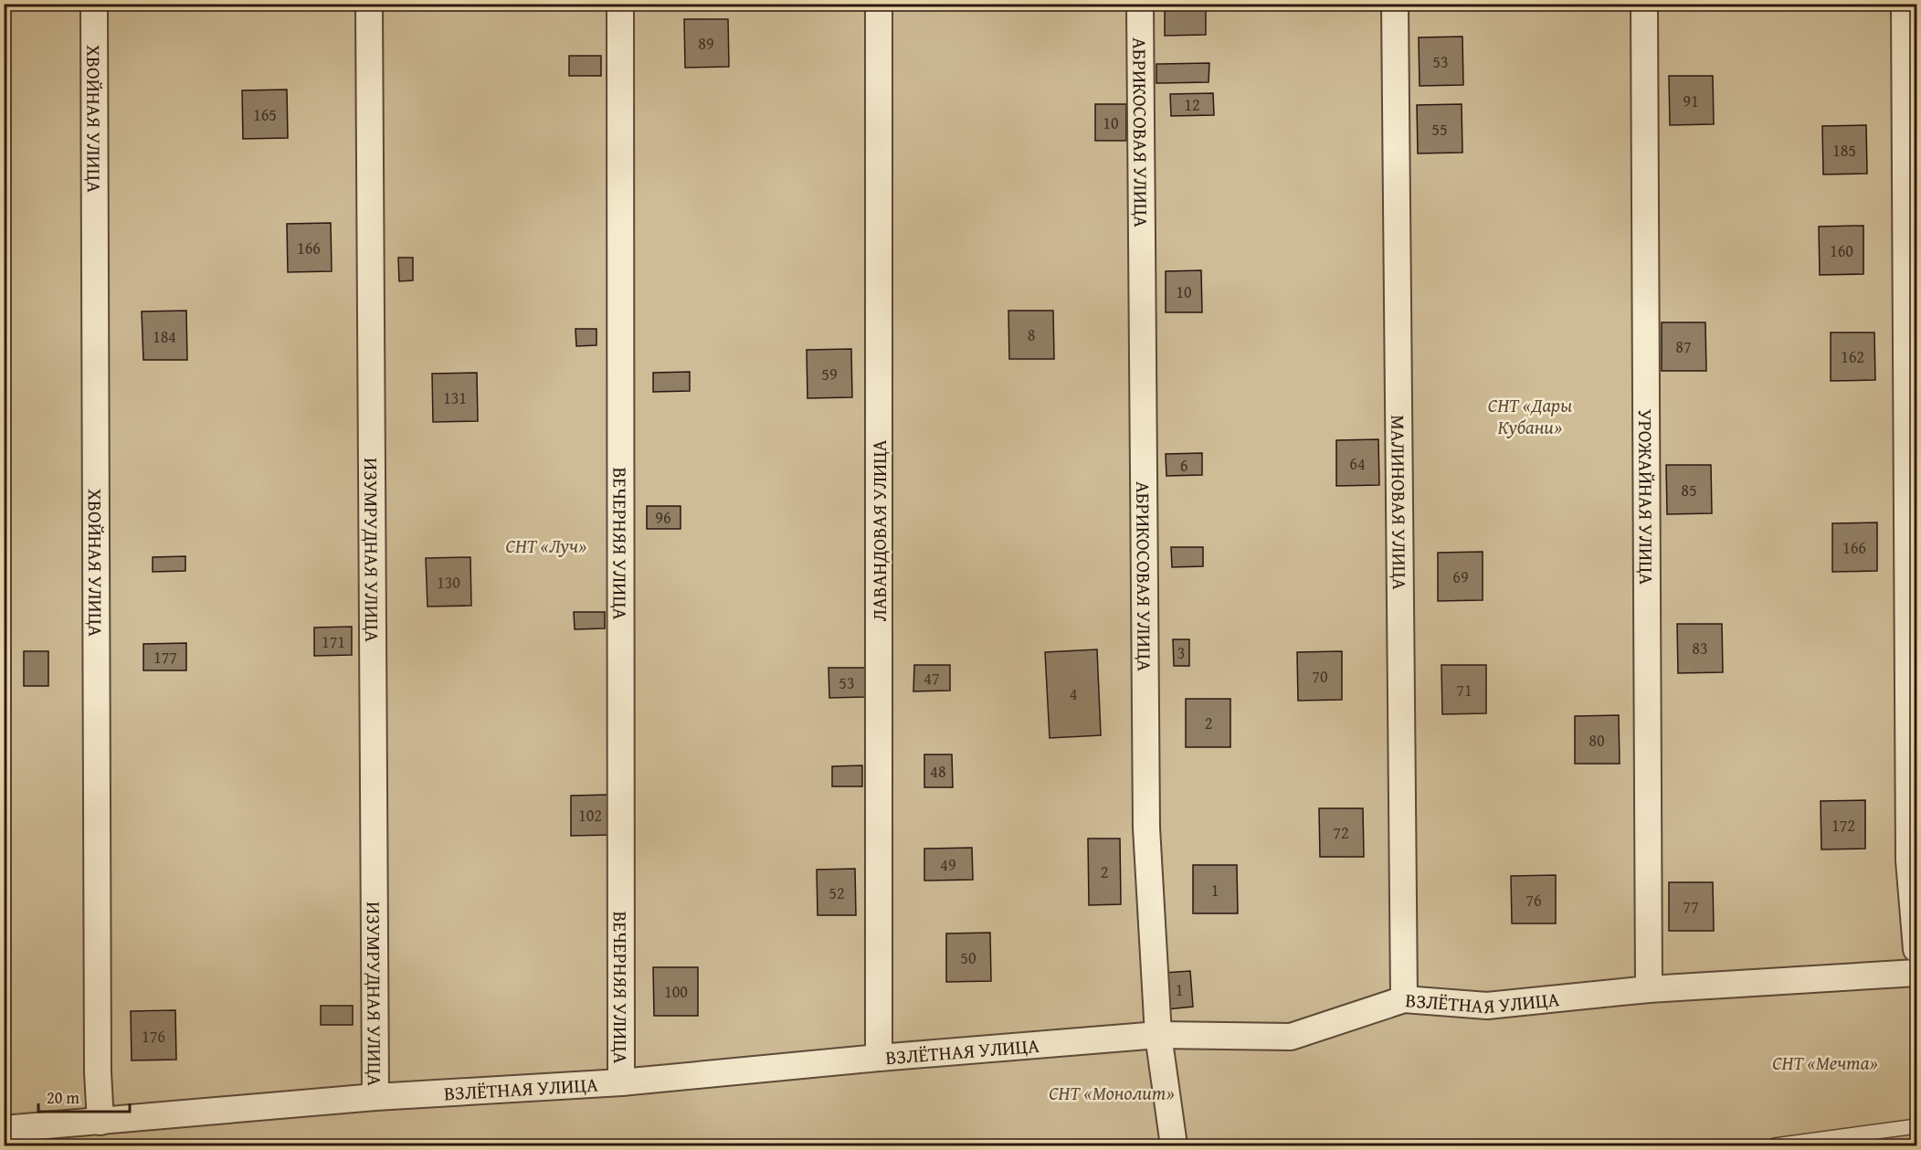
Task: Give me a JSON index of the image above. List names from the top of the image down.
{
  "streets": {
    "street": [
      "ХВОЙНАЯ УЛИЦА",
      "АБРИКОСОВАЯ УЛИЦА",
      "УРОЖАЙНАЯ УЛИЦА",
      "МАЛИНОВАЯ УЛИЦА",
      "ЛАВАНДОВАЯ УЛИЦА",
      "ВЕЧЕРНЯЯ УЛИЦА",
      "ИЗУМРУДНАЯ УЛИЦА",
      "ВЗЛЁТНАЯ УЛИЦА"
    ]
  },
  "crossings": [
    ["ХВОЙНАЯ УЛИЦА", "ВЗЛЁТНАЯ УЛИЦА"],
    ["АБРИКОСОВАЯ УЛИЦА", "ВЗЛЁТНАЯ УЛИЦА"],
    ["УРОЖАЙНАЯ УЛИЦА", "ВЗЛЁТНАЯ УЛИЦА"],
    ["МАЛИНОВАЯ УЛИЦА", "ВЗЛЁТНАЯ УЛИЦА"],
    ["ЛАВАНДОВАЯ УЛИЦА", "ВЗЛЁТНАЯ УЛИЦА"],
    ["ВЕЧЕРНЯЯ УЛИЦА", "ВЗЛЁТНАЯ УЛИЦА"],
    ["ИЗУМРУДНАЯ УЛИЦА", "ВЗЛЁТНАЯ УЛИЦА"]
  ],
  "parks": [
    "СНТ «Дары Кубани»",
    "СНТ «Луч»",
    "СНТ «Мечта»",
    "СНТ «Монолит»"
  ],
  "house_numbers": [
    "89",
    "53",
    "91",
    "12",
    "165",
    "10",
    "55",
    "185",
    "166",
    "160",
    "10",
    "8",
    "184",
    "87",
    "162",
    "59",
    "131",
    "64",
    "6",
    "85",
    "96",
    "166",
    "69",
    "130",
    "171",
    "83",
    "3",
    "177",
    "70",
    "47",
    "53",
    "71",
    "4",
    "2",
    "80",
    "48",
    "102",
    "172",
    "72",
    "49",
    "2",
    "1",
    "52",
    "76",
    "77",
    "50",
    "1",
    "100",
    "176"
  ],
  "scale_bar": "20 m"
}
